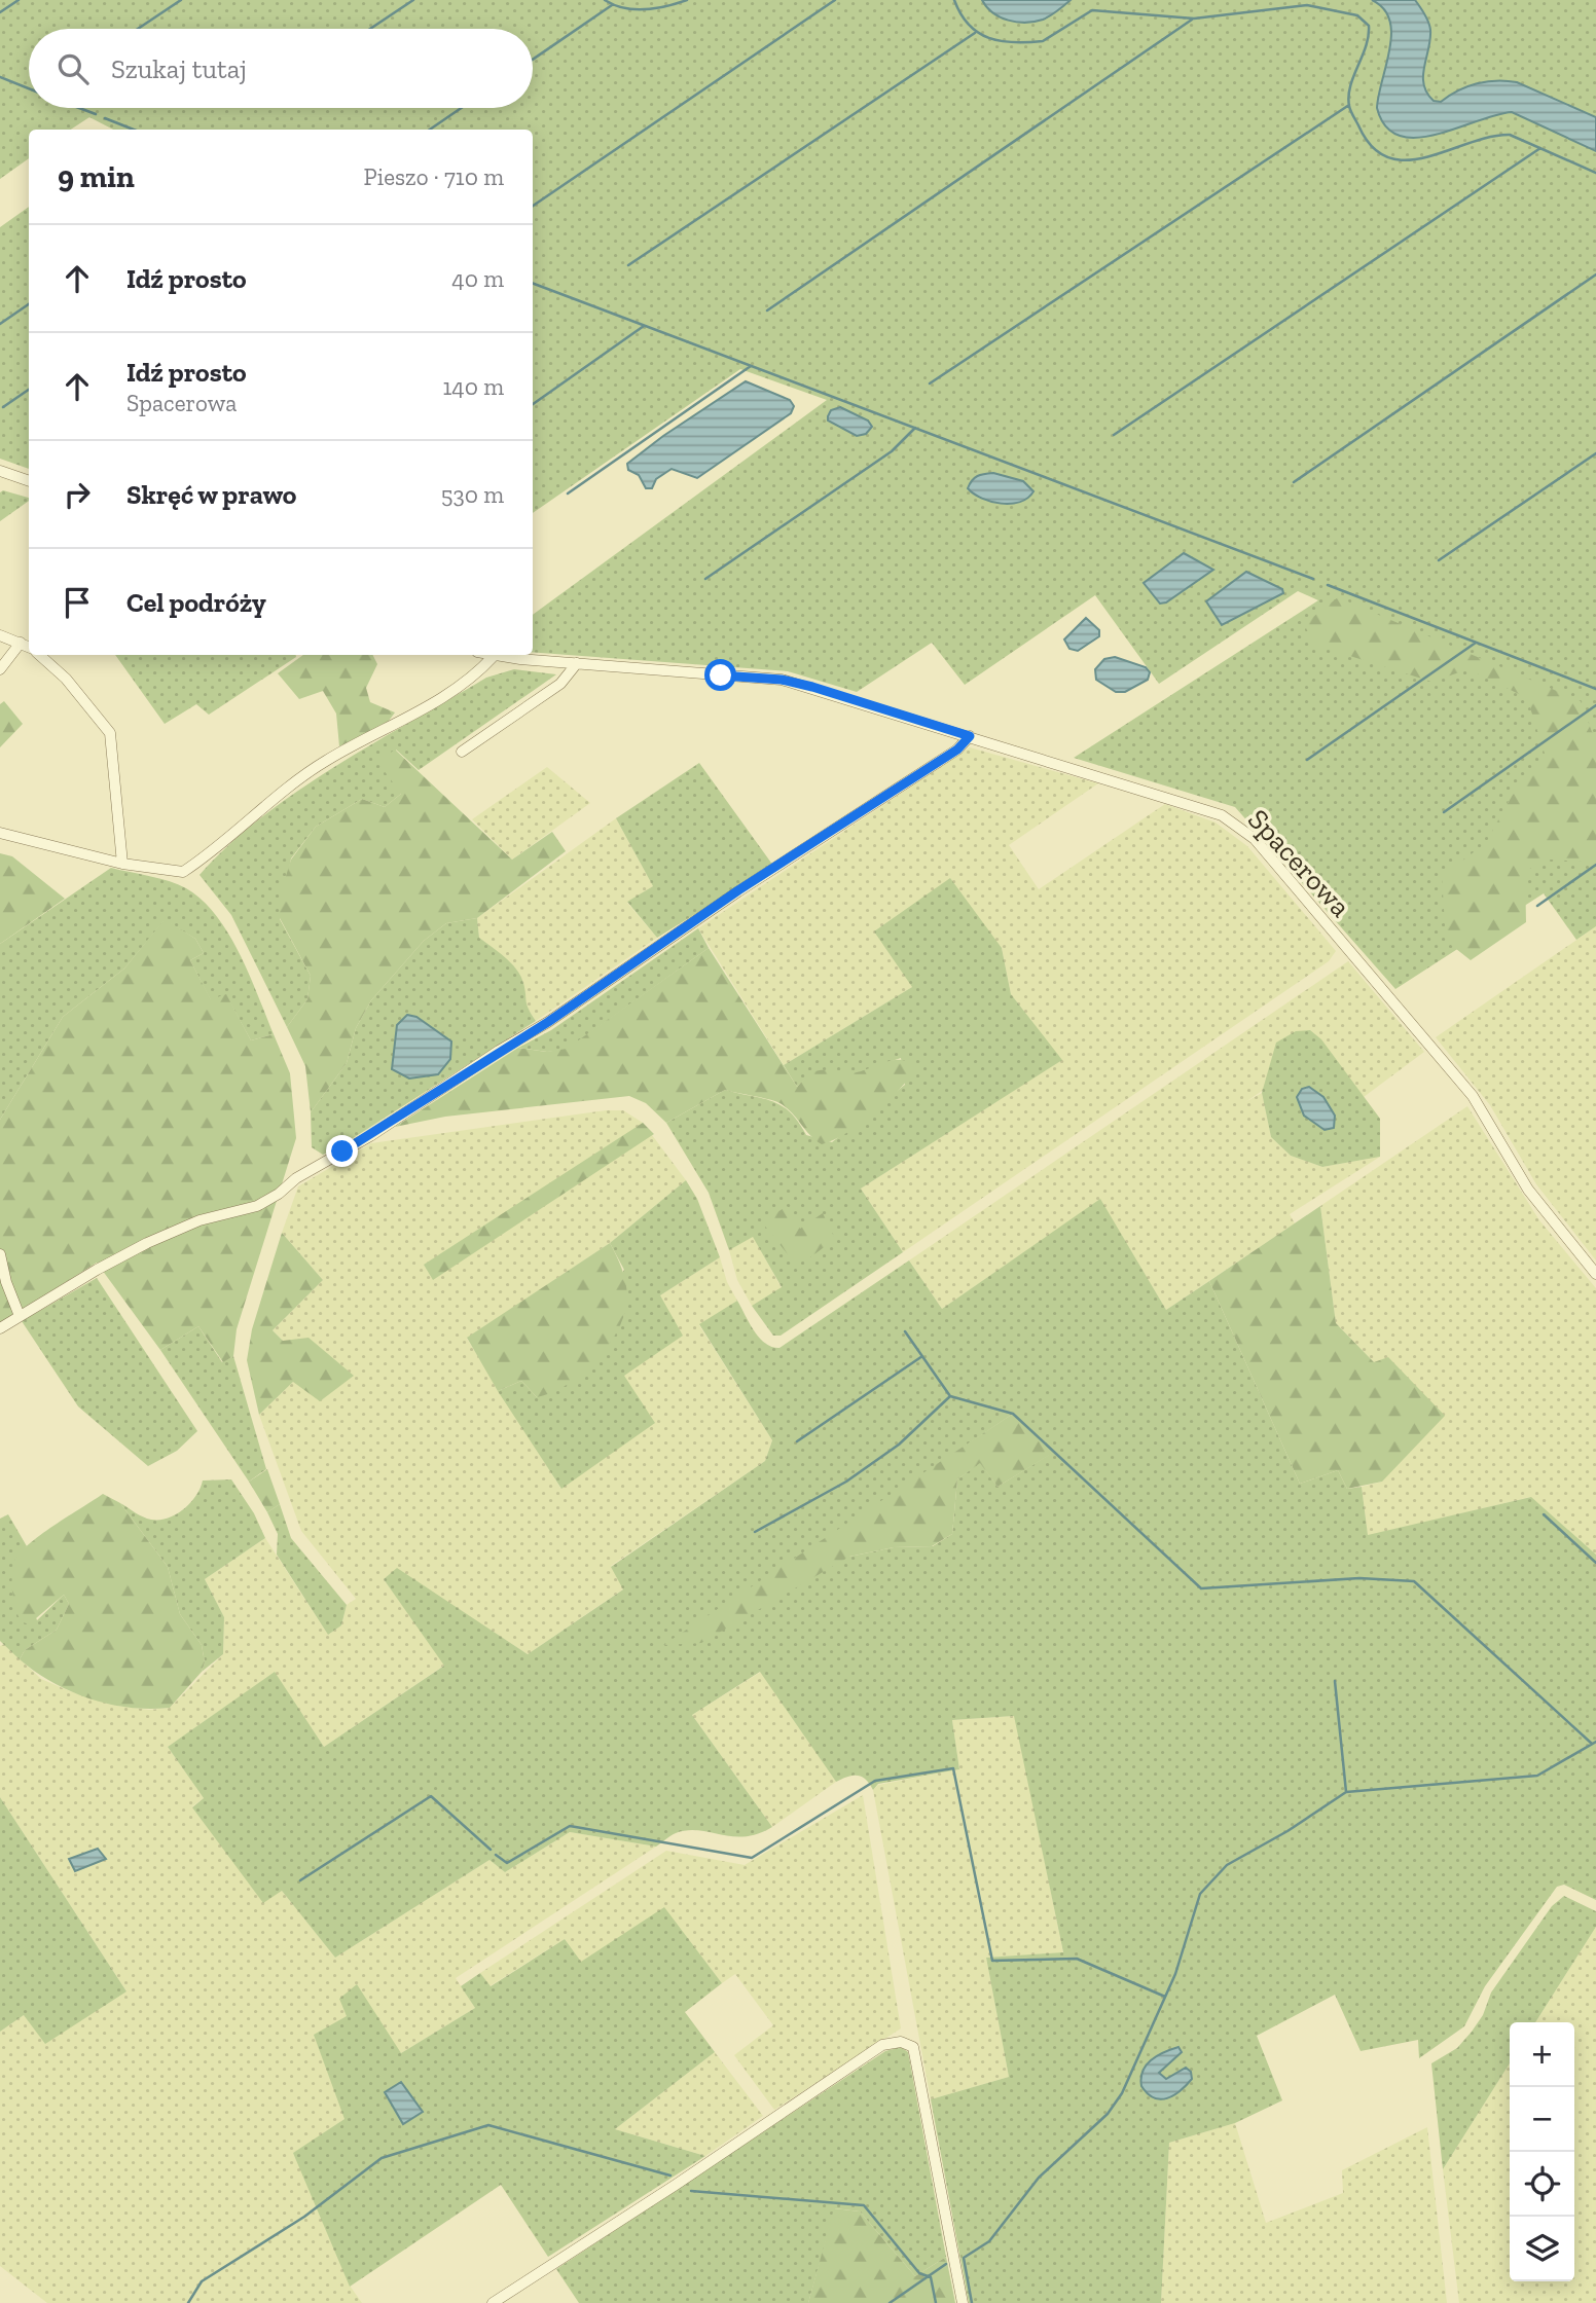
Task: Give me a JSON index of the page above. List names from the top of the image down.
{
  "streets": {
    "street": ["Spacerowa"]
  },
  "page": {
    "search": "Szukaj tutaj",
    "heading": ["9 min", "Pieszo · 710 m"],
    "list": [
      ["Idź prosto", "40 m"],
      ["Idź prosto", "Spacerowa", "140 m"],
      ["Skręć w prawo", "530 m"],
      "Cel podróży"
    ],
    "map_buttons": ["+", "−"]
  }
}
